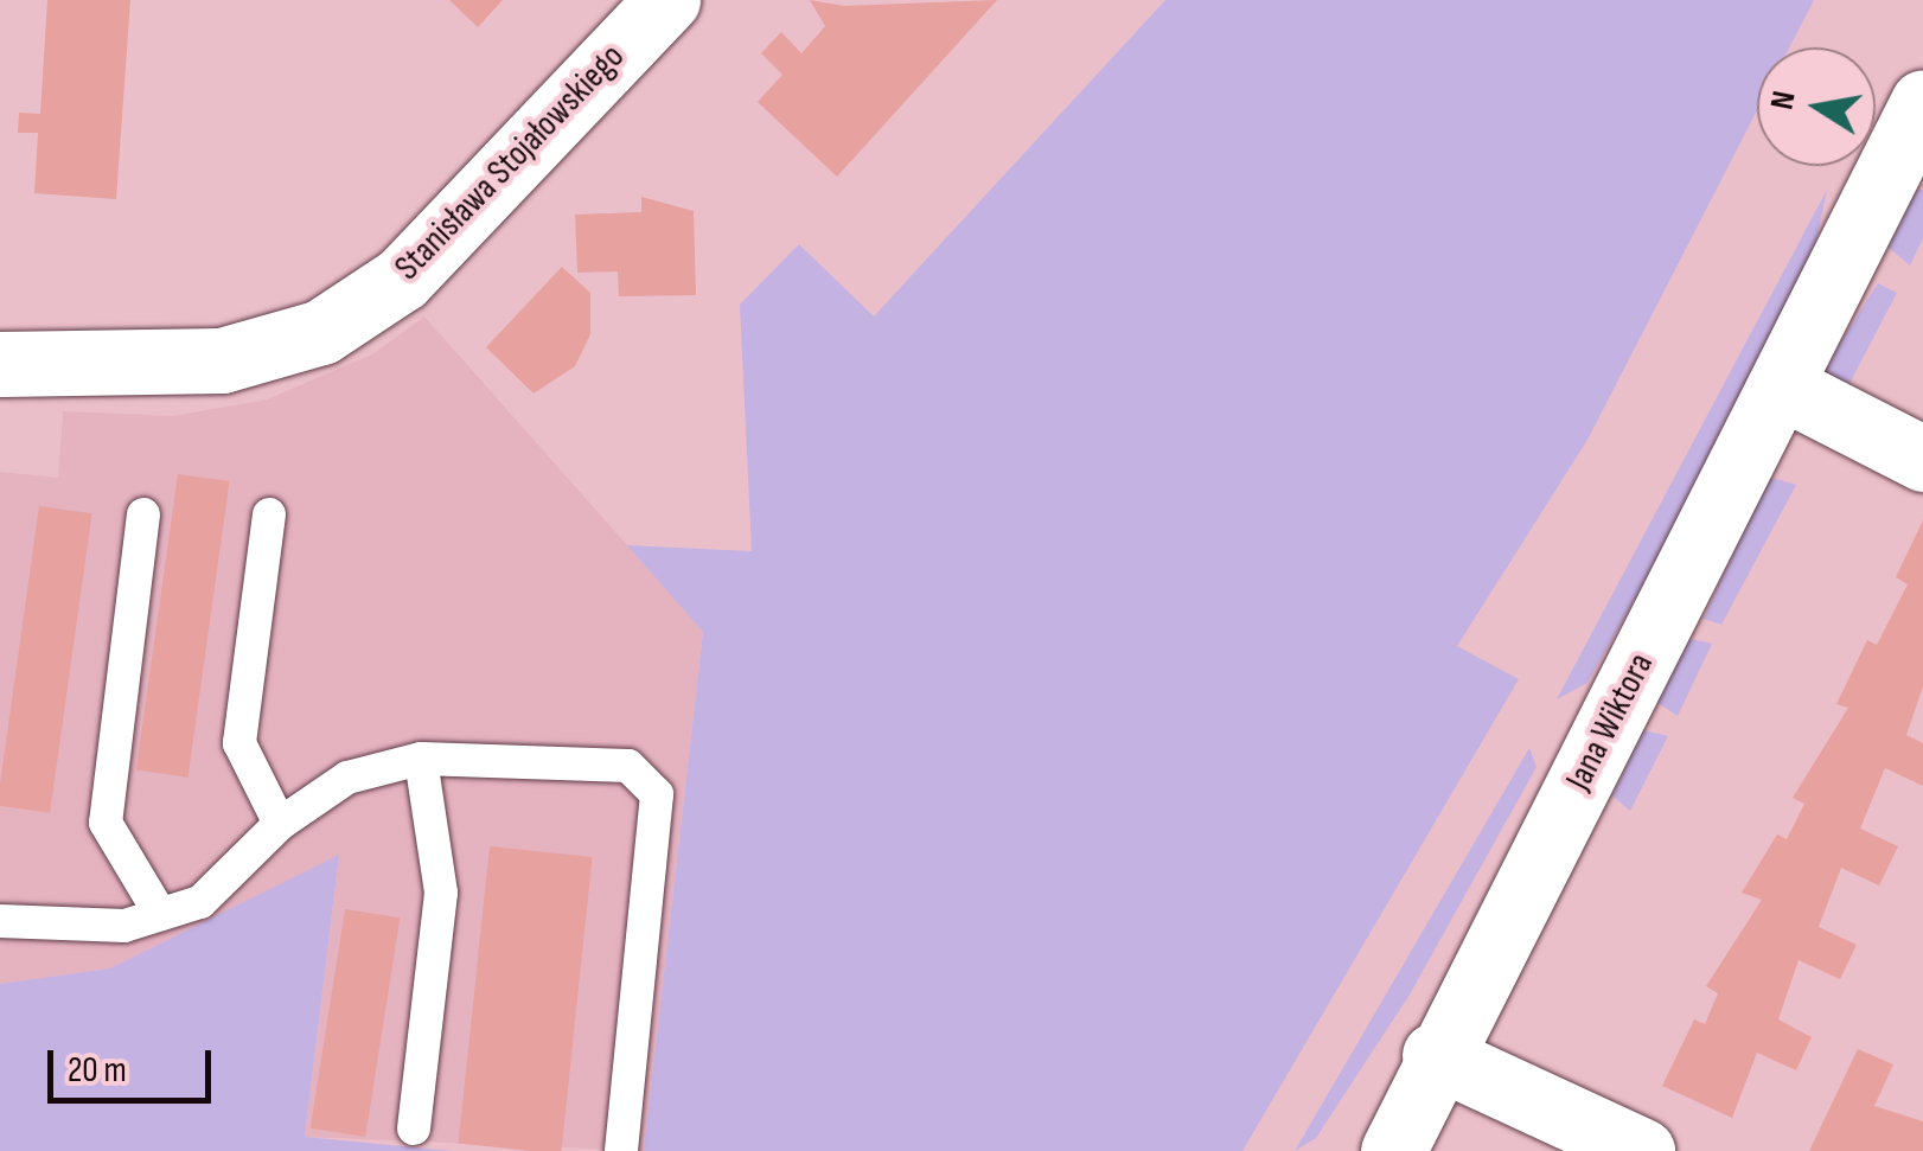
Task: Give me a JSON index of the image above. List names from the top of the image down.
{
  "streets": {
    "street": ["Stanisława Stojałowskiego", "Jana Wiktora"]
  },
  "scale_bar": "20 m",
  "north": "left"
}
